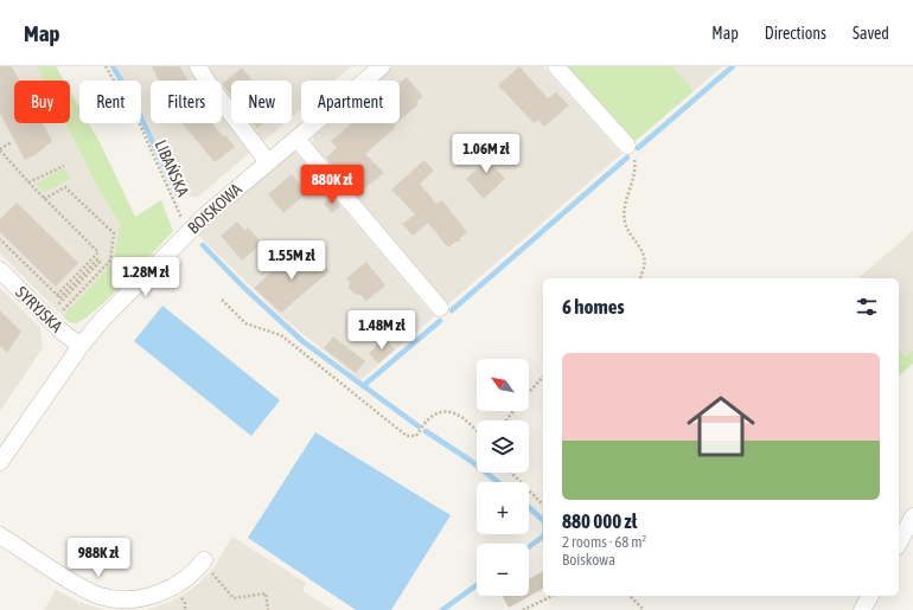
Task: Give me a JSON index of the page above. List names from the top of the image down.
{
  "streets": {
    "street": ["BOISKOWA", "SYRYJSKA"],
    "path": ["LIBAŃSKA"]
  },
  "crossings": [
    ["LIBAŃSKA", "BOISKOWA"],
    ["BOISKOWA", "SYRYJSKA"]
  ],
  "north": "top left",
  "page": {
    "header": "Map",
    "nav": ["Map", "Directions", "Saved"],
    "chip": [
      "Buy",
      "Rent",
      "Filters",
      "New",
      "Apartment"
    ],
    "price": [
      "1.06M zł",
      "880K zł",
      "1.55M zł",
      "1.28M zł",
      "1.48M zł",
      "988K zł"
    ],
    "heading": "6 homes",
    "list": [
      {
        "name": "880 000 zł",
        "note": "2 rooms · 68 m² · Boiskowa"
      }
    ],
    "map_buttons": ["+", "−"]
  }
}
